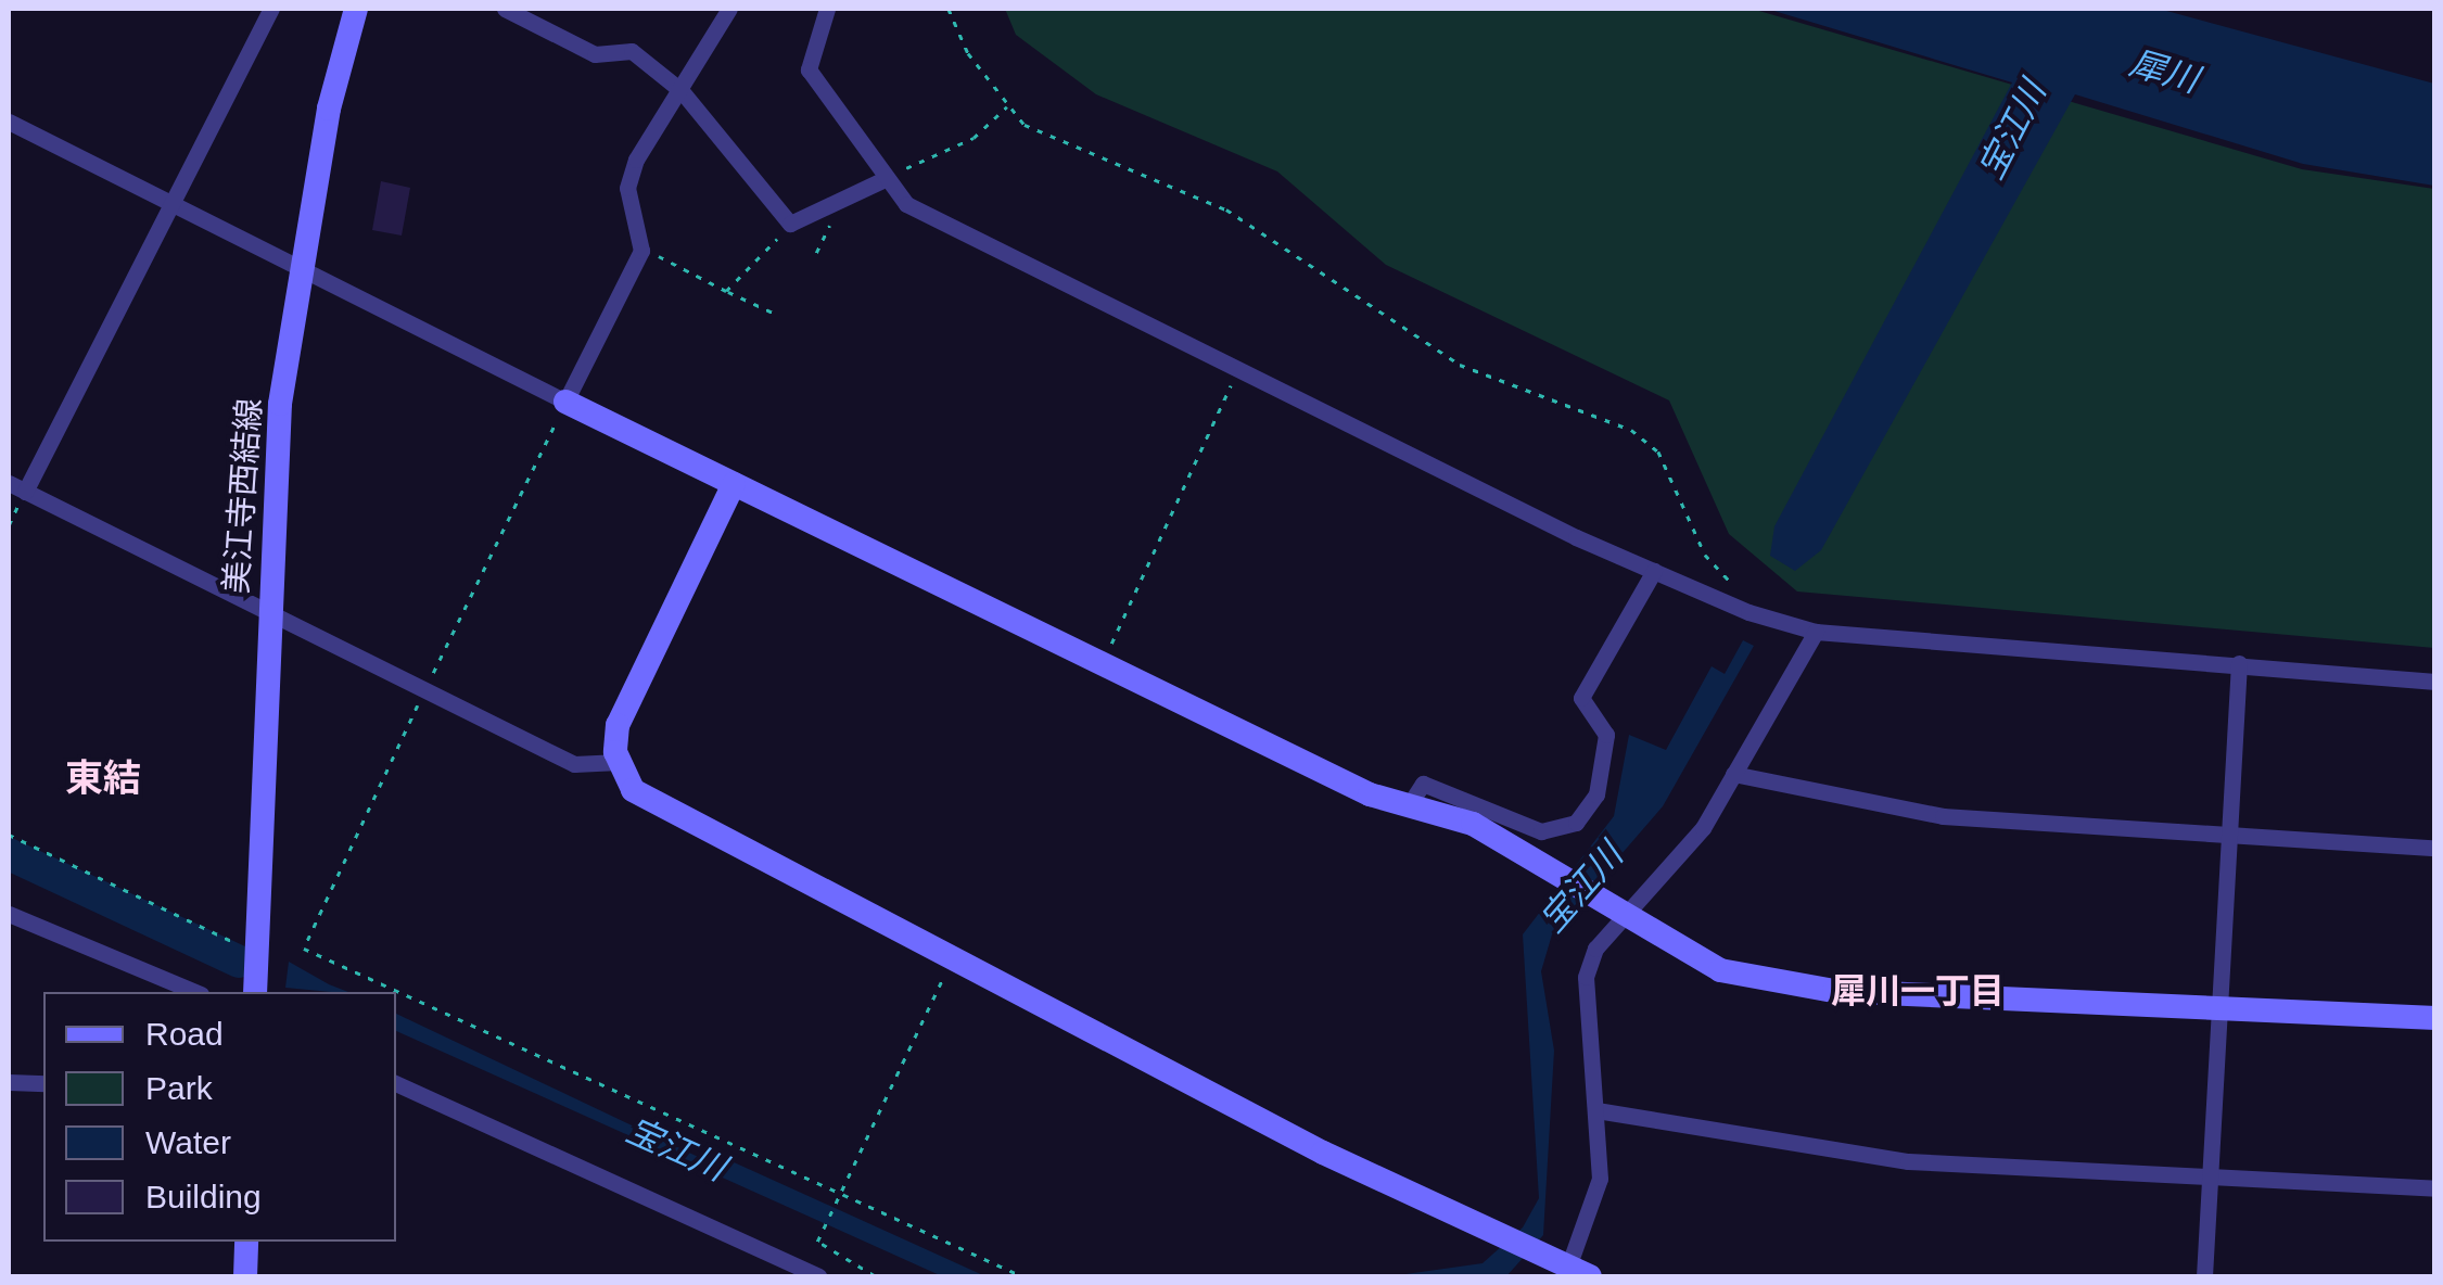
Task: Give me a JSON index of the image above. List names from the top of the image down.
{
  "streets": {
    "street": ["美江寺西結線"]
  },
  "districts": ["東結", "犀川一丁目"],
  "water": ["犀川", "宝江川"],
  "legend": [
    "Road",
    "Park",
    "Water",
    "Building"
  ]
}
